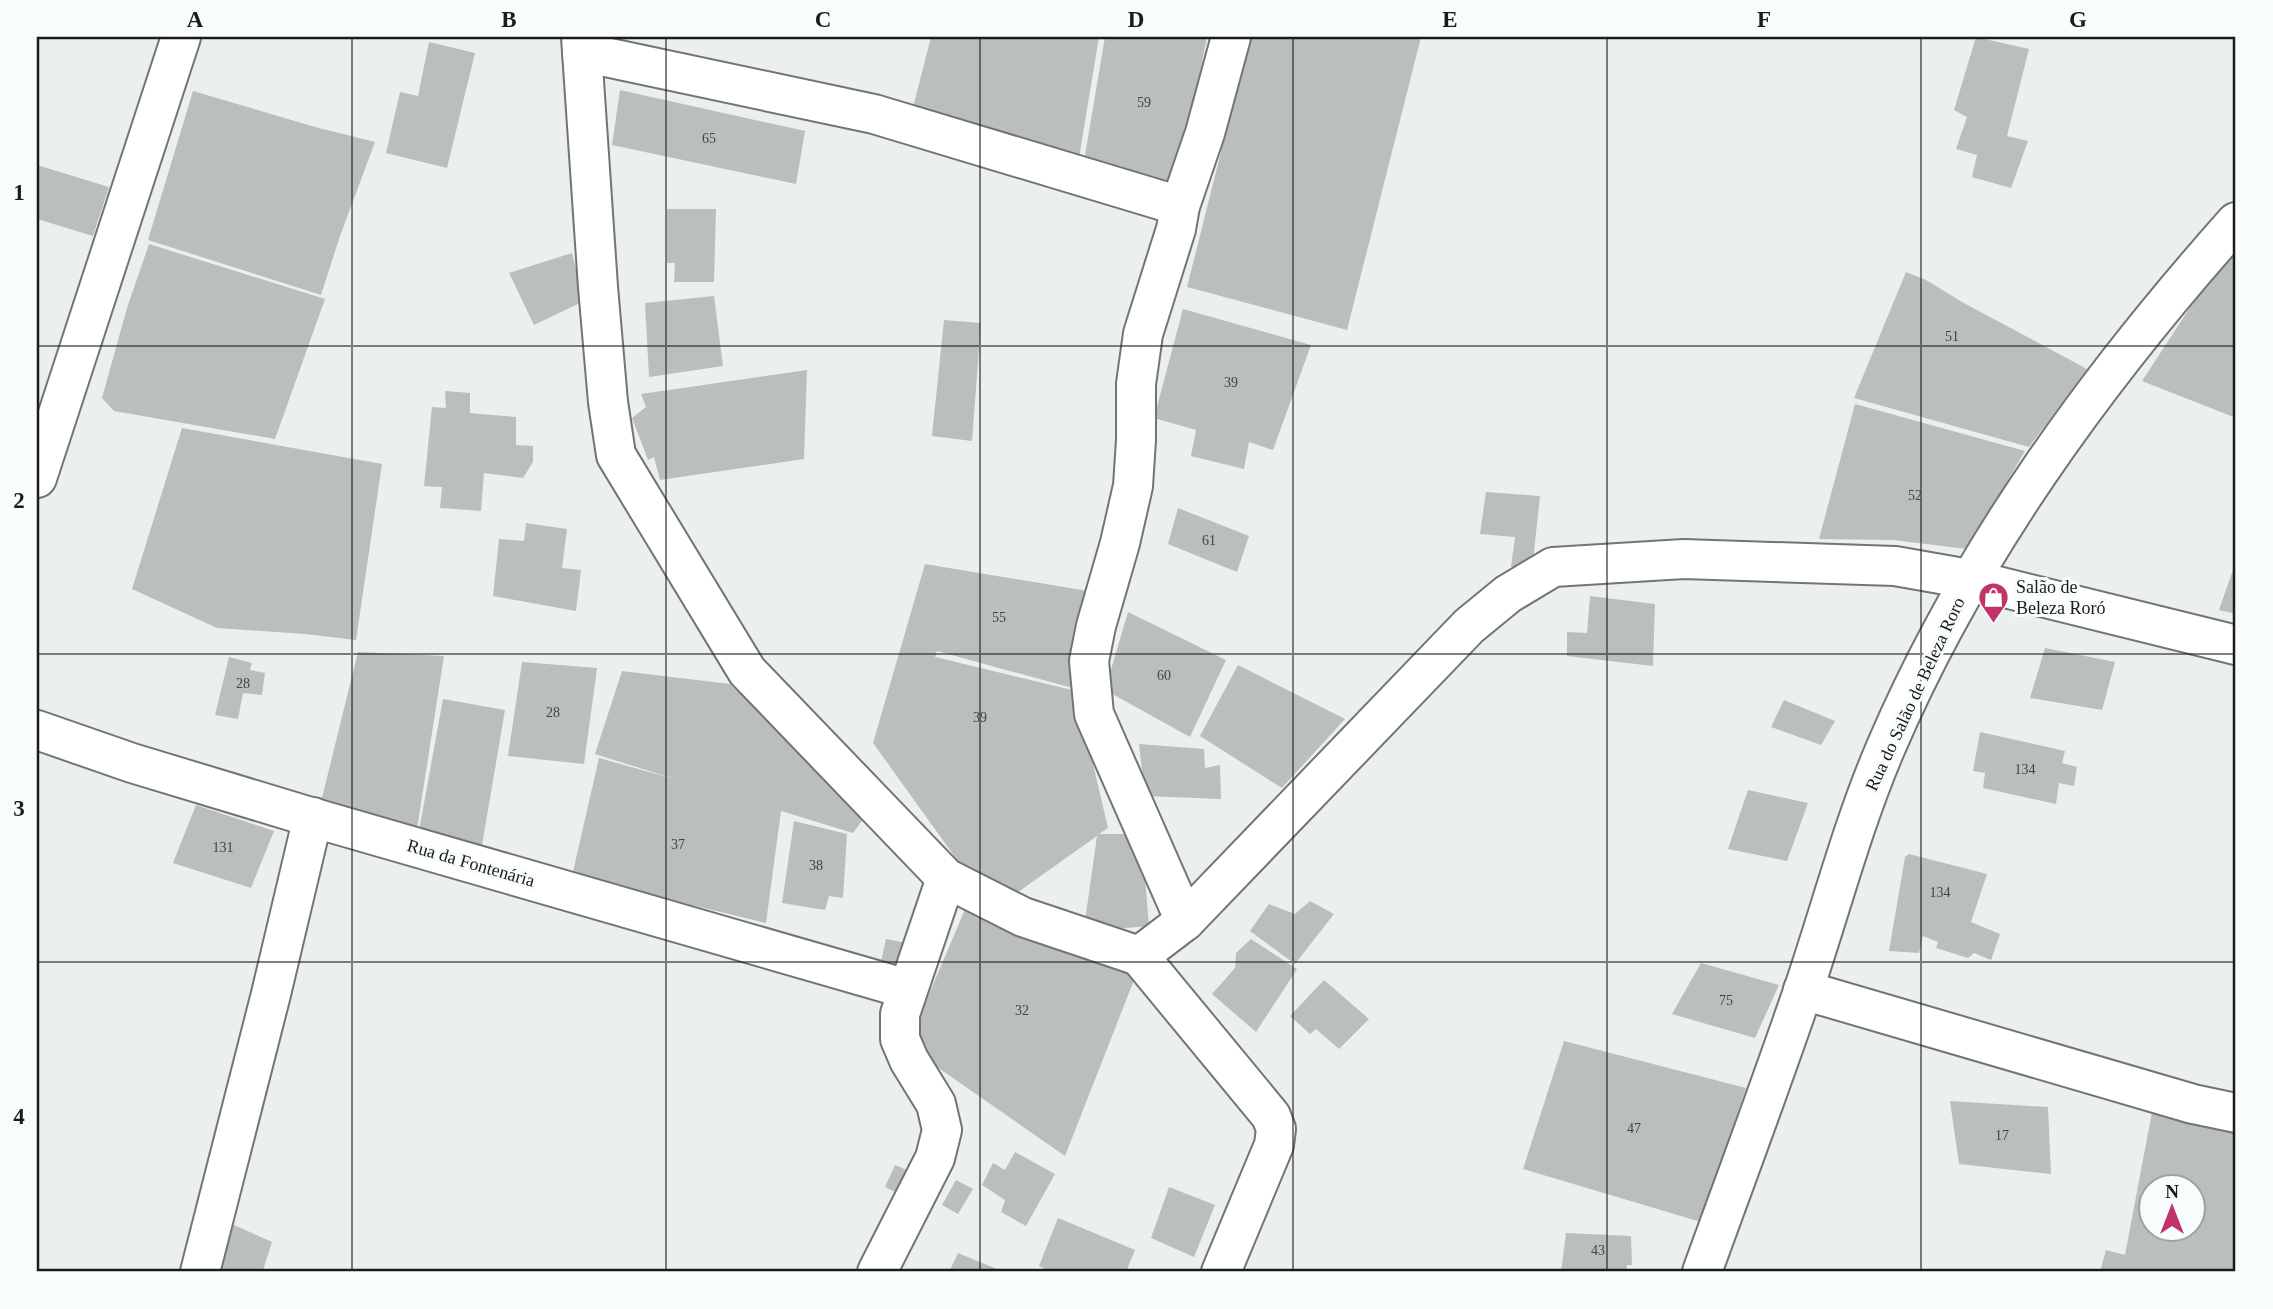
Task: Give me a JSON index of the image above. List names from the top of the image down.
{
  "streets": {
    "street": ["Rua do Salão de Beleza Roro", "Rua da Fontenária"]
  },
  "places": {
    "shop": ["Salão de Beleza Roró"]
  },
  "house_numbers": [
    "59",
    "65",
    "51",
    "39",
    "52",
    "61",
    "55",
    "60",
    "28",
    "28",
    "39",
    "134",
    "37",
    "131",
    "38",
    "134",
    "75",
    "32",
    "47",
    "17",
    "43"
  ],
  "north": "top",
  "grid": {
    "columns": [
      "A",
      "B",
      "C",
      "D",
      "E",
      "F",
      "G"
    ],
    "rows": [
      "1",
      "2",
      "3",
      "4"
    ]
  }
}
